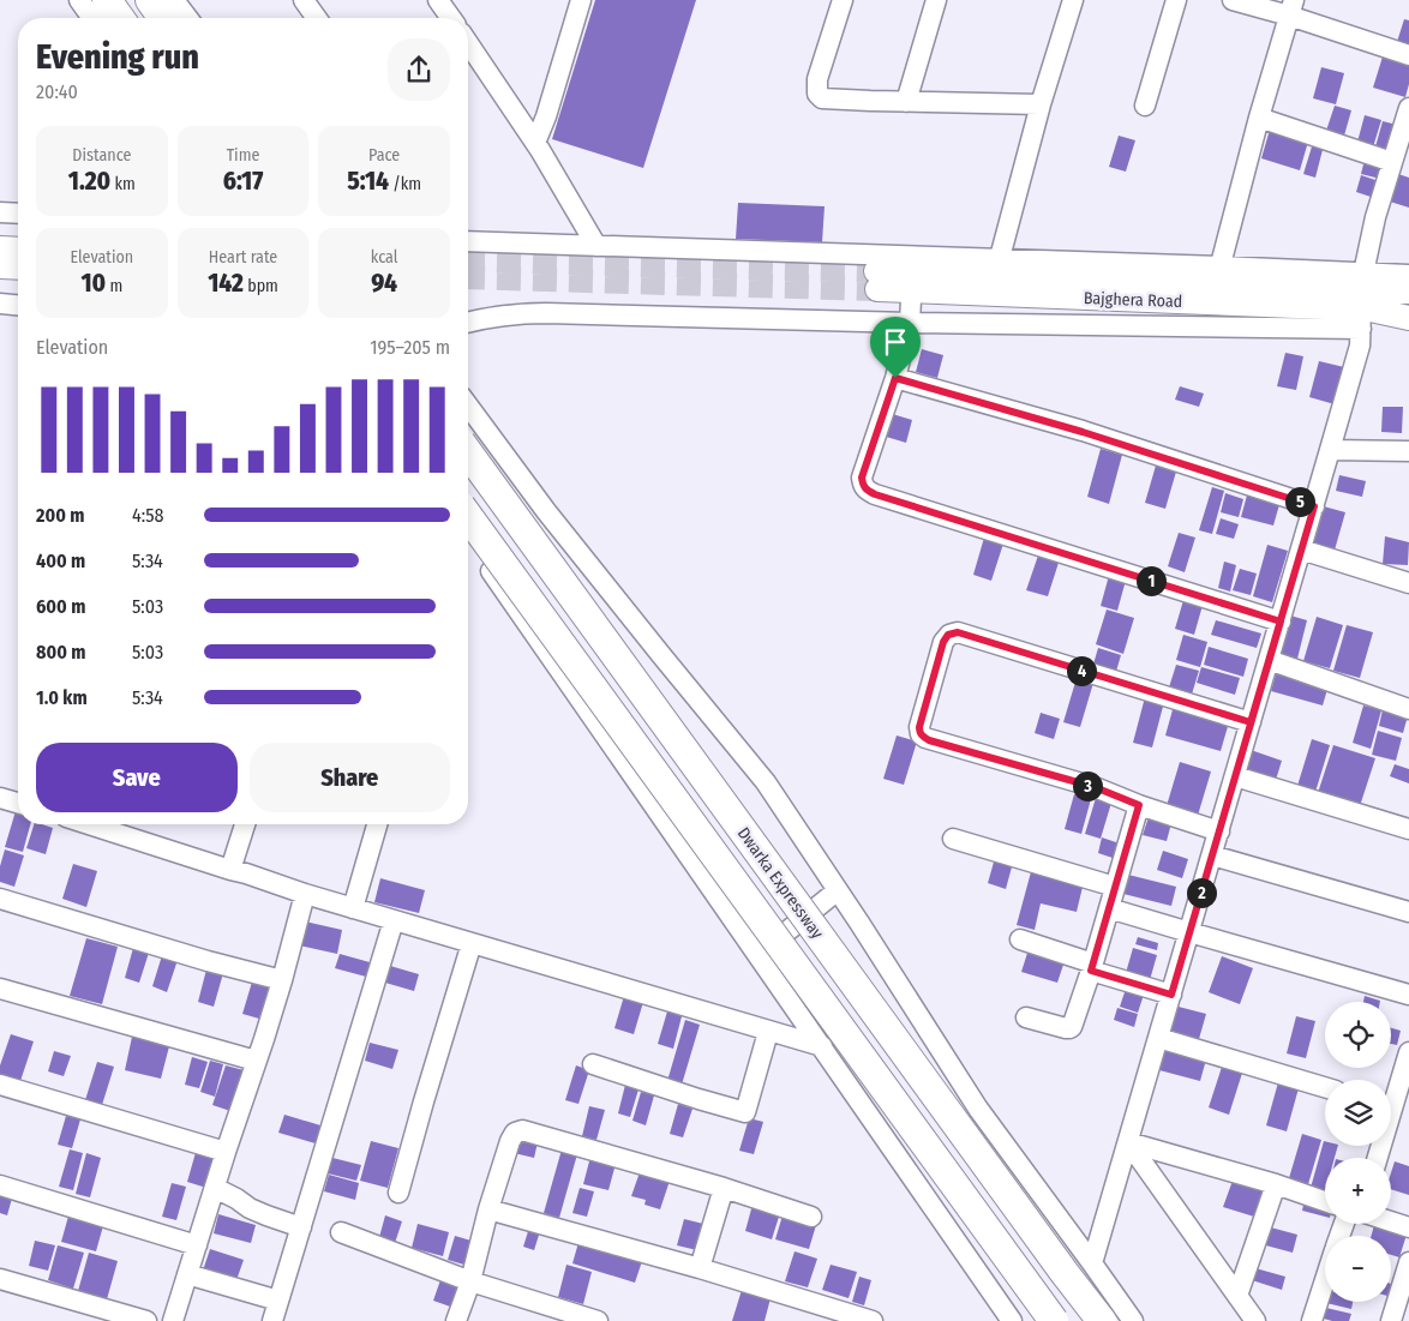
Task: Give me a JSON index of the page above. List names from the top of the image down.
{
  "streets": {
    "highway": ["Dwarka Expressway"],
    "main road": ["Bajghera Road"]
  },
  "page": {
    "heading": ["Evening run", "20:40"],
    "stats": [
      ["Distance", "1.20 km"],
      ["Time", "6:17"],
      ["Pace", "5:14 /km"],
      ["Elevation", "10 m"],
      ["Heart rate", "142 bpm"],
      ["kcal", "94"]
    ],
    "chart": ["Elevation", "195–205 m"],
    "pins": [
      "5",
      "1",
      "4",
      "3",
      "2"
    ],
    "list": [
      {
        "name": "200 m",
        "note": "4:58"
      },
      {
        "name": "400 m",
        "note": "5:34"
      },
      {
        "name": "600 m",
        "note": "5:03"
      },
      {
        "name": "800 m",
        "note": "5:03"
      },
      {
        "name": "1.0 km",
        "note": "5:34"
      }
    ],
    "buttons": ["Save", "Share"],
    "map_buttons": ["+", "−"]
  }
}
